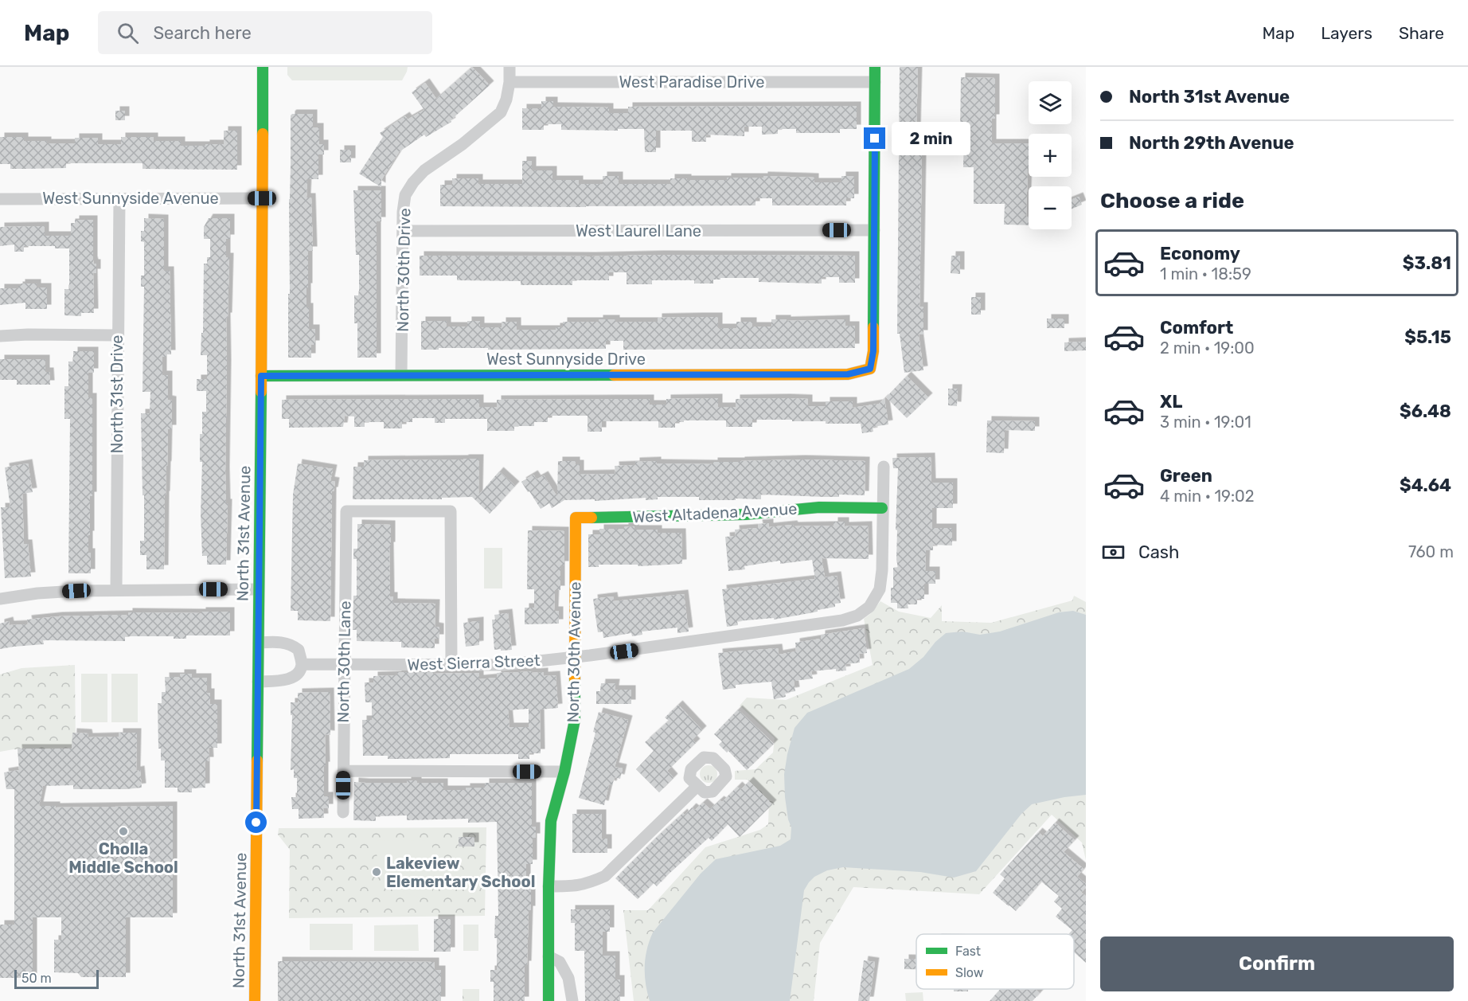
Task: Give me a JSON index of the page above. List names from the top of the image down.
{
  "streets": {
    "street": [
      "West Paradise Drive",
      "West Sunnyside Avenue",
      "West Laurel Lane",
      "North 30th Drive",
      "West Sunnyside Drive",
      "North 31st Drive",
      "West Altadena Avenue",
      "North 31st Avenue",
      "North 30th Avenue",
      "North 30th Lane",
      "West Sierra Street"
    ]
  },
  "crossings": [
    ["West Paradise Drive", "North 30th Drive"],
    ["West Sunnyside Avenue", "North 31st Drive"],
    ["West Sunnyside Avenue", "North 31st Avenue"],
    ["West Laurel Lane", "North 30th Drive"],
    ["West Laurel Lane", "West Sunnyside Drive"],
    ["North 30th Drive", "West Sunnyside Drive"],
    ["West Sunnyside Drive", "North 31st Avenue"],
    ["West Altadena Avenue", "North 30th Avenue"],
    ["West Altadena Avenue", "West Sierra Street"],
    ["North 31st Avenue", "West Sierra Street"],
    ["North 30th Avenue", "West Sierra Street"],
    ["North 30th Lane", "West Sierra Street"]
  ],
  "places": ["Cholla Middle School", "Lakeview Elementary School"],
  "legend": ["Fast", "Slow"],
  "scale_bar": "50 m",
  "page": {
    "header": "Map",
    "search": "Search here",
    "nav": ["Map", "Layers", "Share"],
    "banner": ["North 31st Avenue", "North 29th Avenue"],
    "map_buttons": ["+", "−"],
    "bubble": "2 min",
    "heading": "Choose a ride",
    "list": [
      {
        "name": "Economy",
        "note": "1 min · 18:59",
        "value": "$3.81"
      },
      {
        "name": "Comfort",
        "note": "2 min · 19:00",
        "value": "$5.15"
      },
      {
        "name": "XL",
        "note": "3 min · 19:01",
        "value": "$6.48"
      },
      {
        "name": "Green",
        "note": "4 min · 19:02",
        "value": "$4.64"
      }
    ],
    "pay": ["Cash", "760 m"],
    "buttons": "Confirm",
    "scale": "50 m"
  }
}
